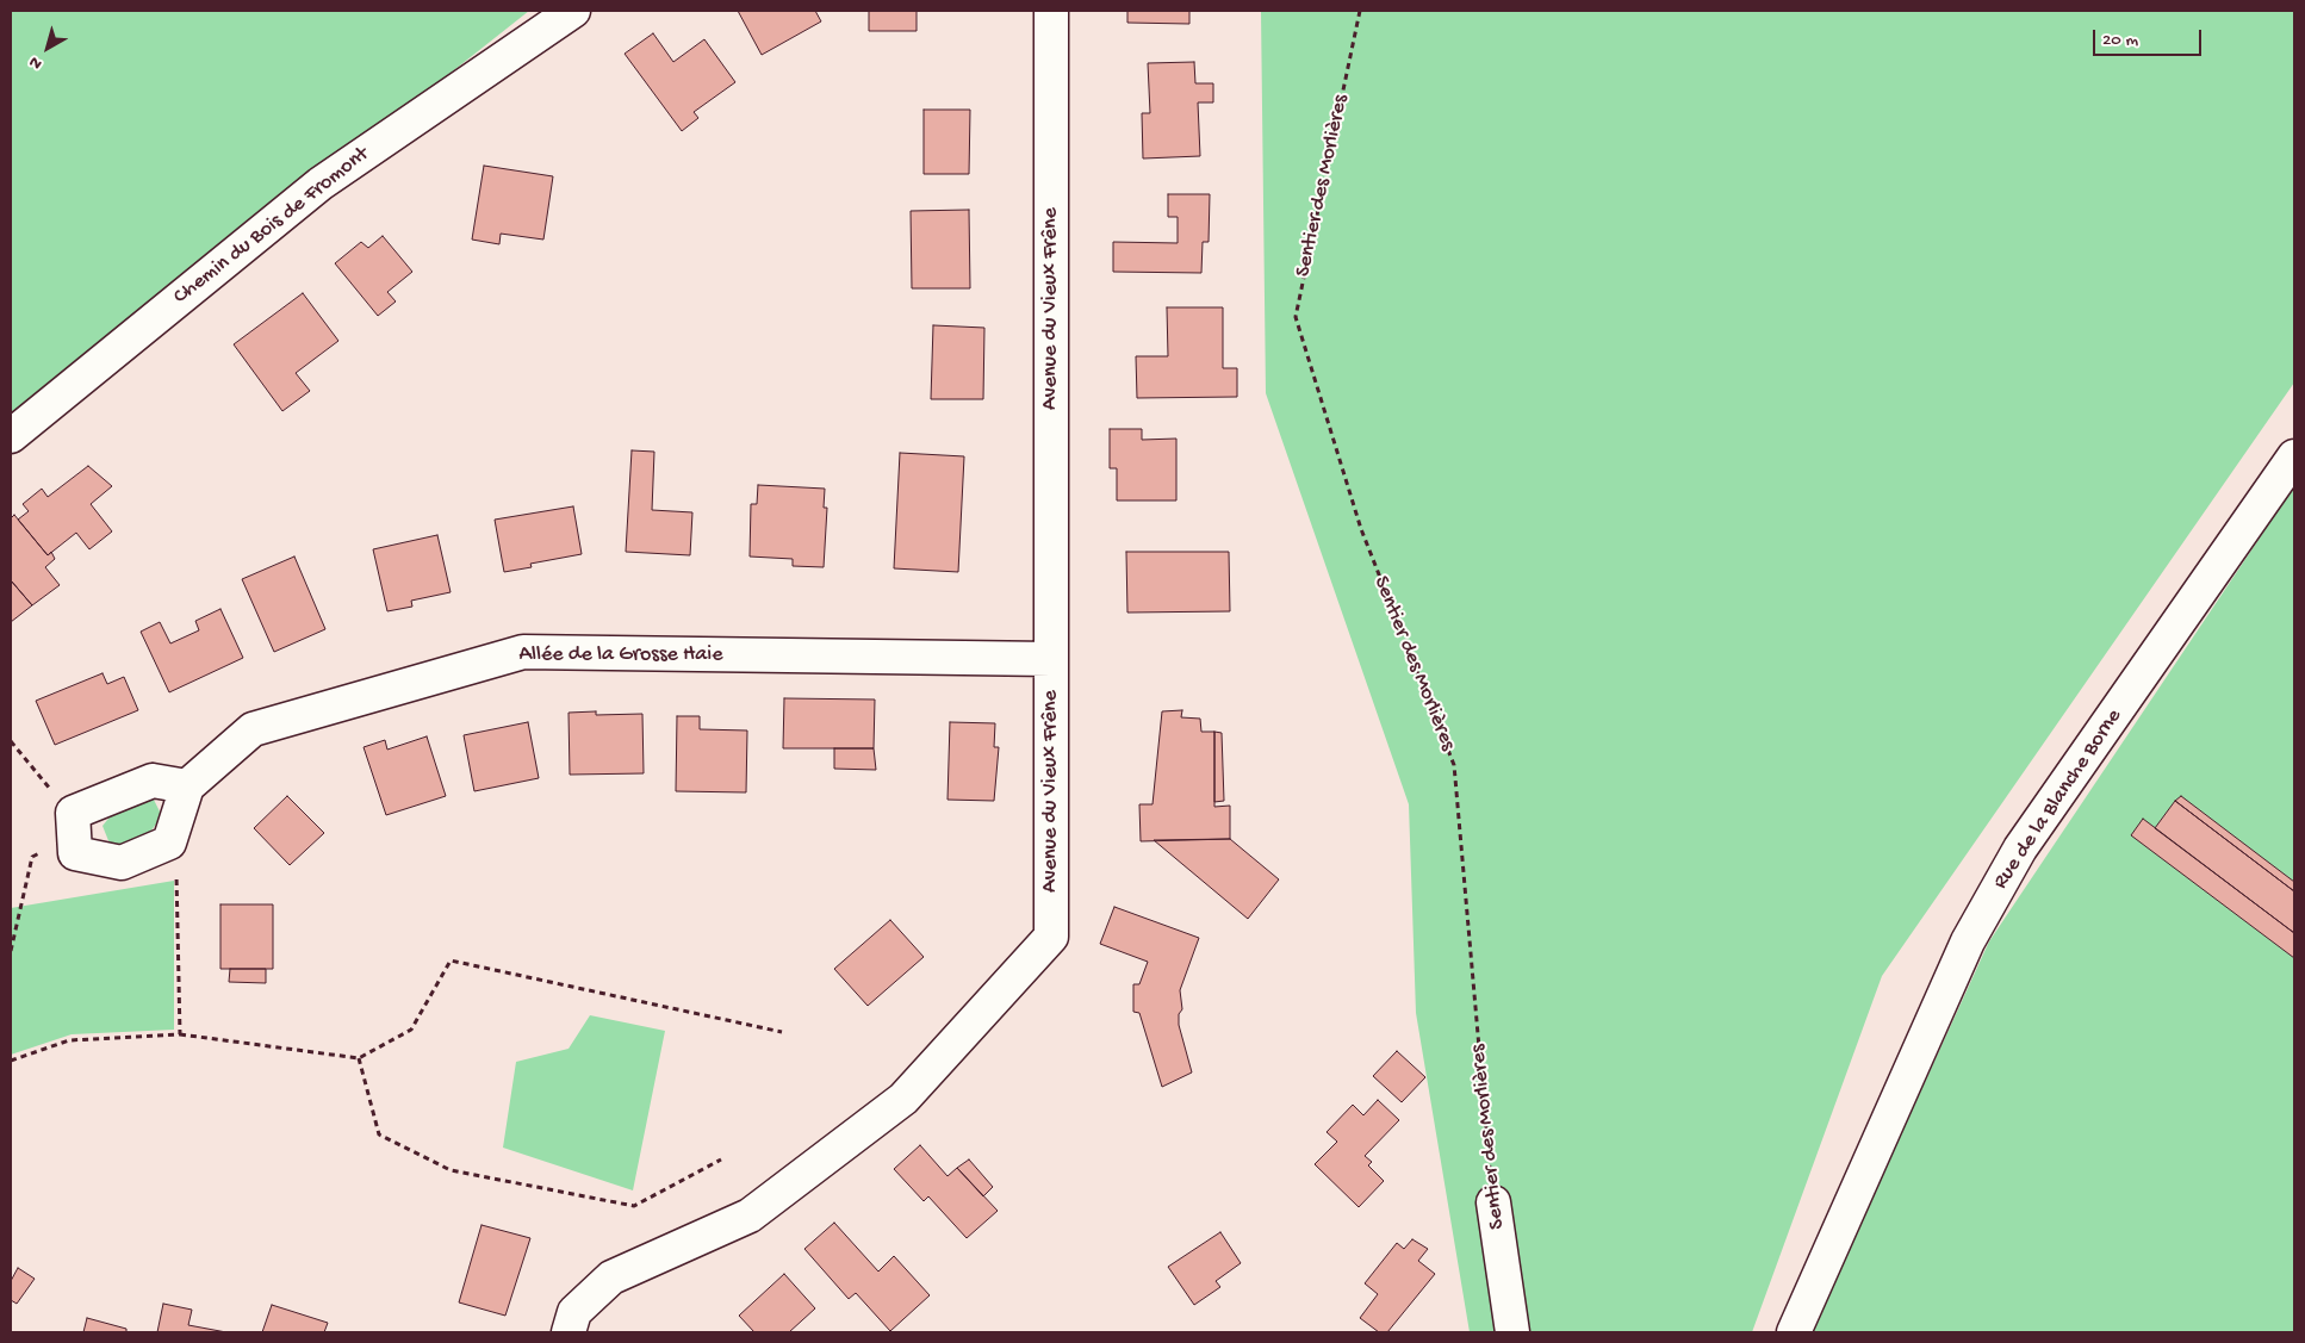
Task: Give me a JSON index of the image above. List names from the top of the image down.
{
  "streets": {
    "street": [
      "Sentier des Morlières",
      "Chemin du Bois de Fromont",
      "Avenue du Vieux Frêne",
      "Allée de la Grosse Haie",
      "Rue de la Blanche Borne"
    ]
  },
  "crossings": [
    ["Avenue du Vieux Frêne", "Allée de la Grosse Haie"]
  ],
  "scale_bar": "20 m",
  "north": "bottom left"
}
